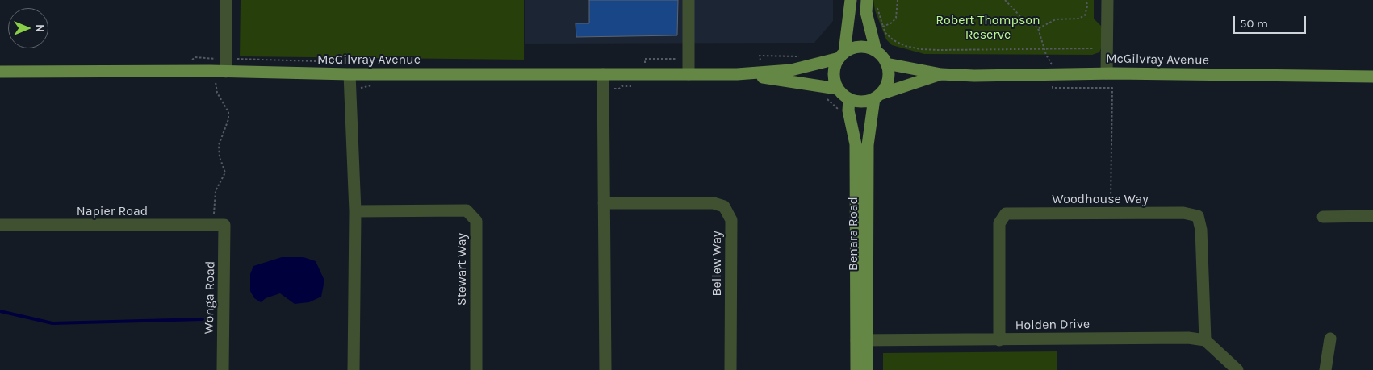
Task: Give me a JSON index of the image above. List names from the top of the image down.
{
  "streets": {
    "main road": ["McGilvray Avenue", "Benara Road"],
    "street": [
      "Woodhouse Way",
      "Napier Road",
      "Bellew Way",
      "Stewart Way",
      "Wonga Road",
      "Holden Drive"
    ]
  },
  "crossings": [
    ["McGilvray Avenue", "Benara Road"],
    ["Woodhouse Way", "Holden Drive"],
    ["Napier Road", "Wonga Road"],
    ["Benara Road", "Holden Drive"]
  ],
  "parks": ["Robert Thompson Reserve"],
  "scale_bar": "50 m",
  "north": "right"
}
